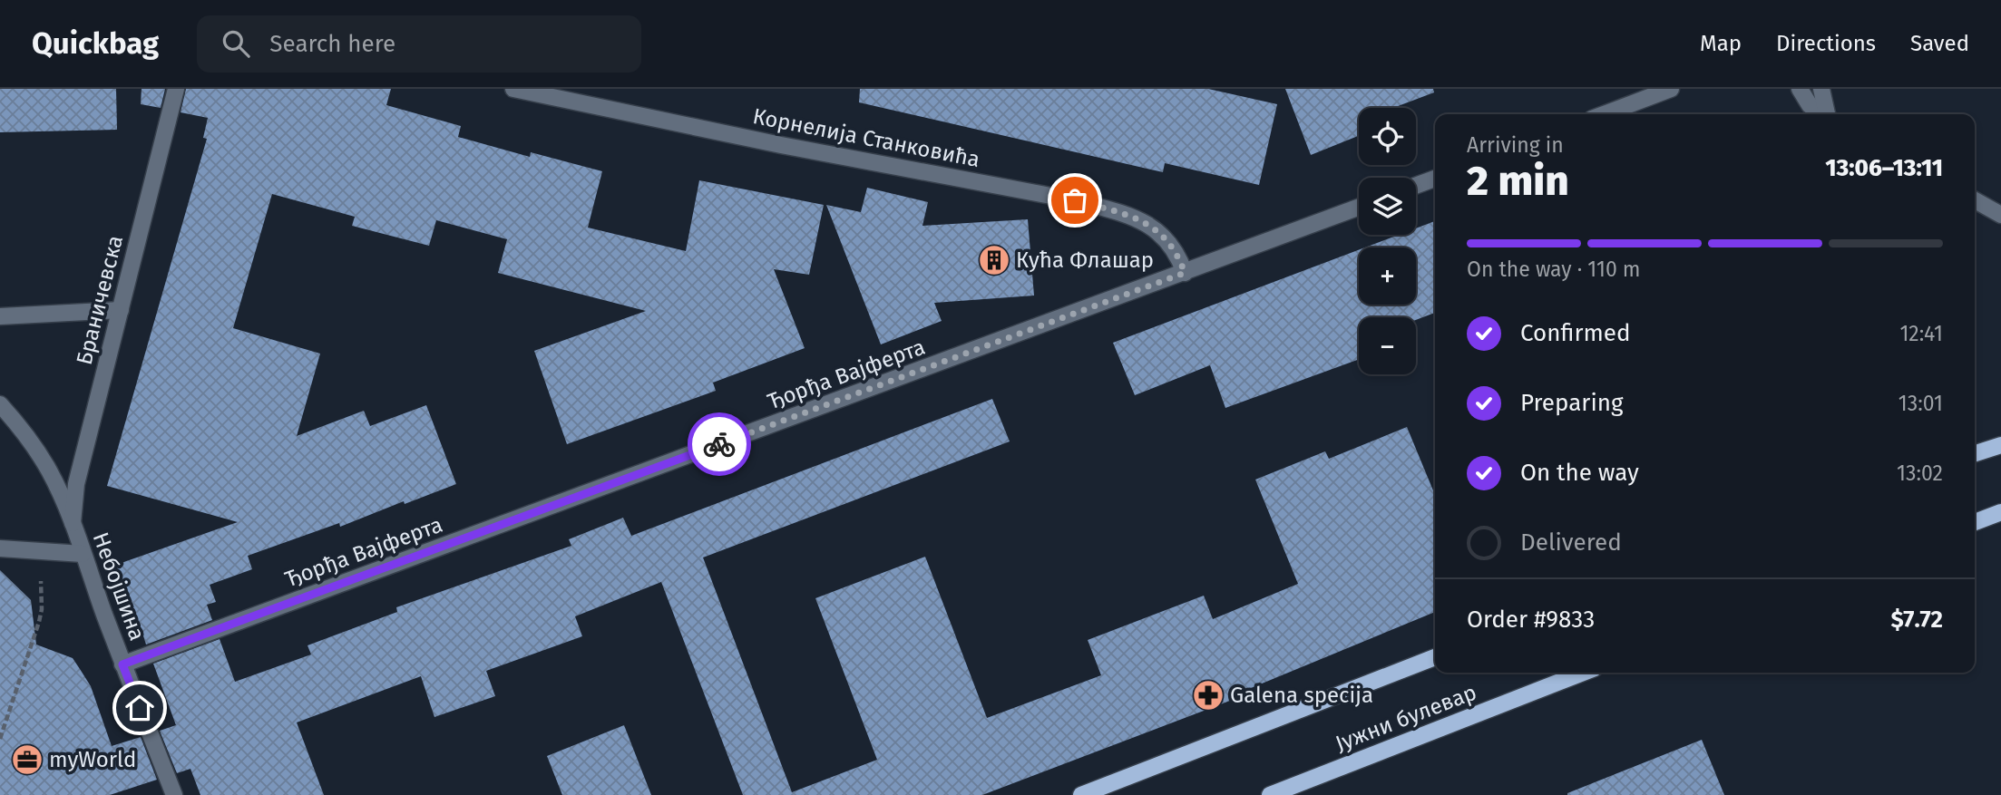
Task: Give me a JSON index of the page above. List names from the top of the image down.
{
  "streets": {
    "main road": ["Јужни булевар"],
    "street": [
      "Корнелија Станковића",
      "Браничевска",
      "Ђорђа Вајферта",
      "Небојшина"
    ]
  },
  "crossings": [
    ["Корнелија Станковића", "Ђорђа Вајферта"],
    ["Браничевска", "Небојшина"],
    ["Ђорђа Вајферта", "Небојшина"]
  ],
  "places": {
    "building": ["Кућа Флашар"],
    "pharmacy": ["Galena specija"],
    "office": ["myWorld"]
  },
  "page": {
    "header": "Quickbag",
    "search": "Search here",
    "nav": ["Map", "Directions", "Saved"],
    "map_buttons": ["+", "−"],
    "heading": ["2 min", "Arriving in", "13:06–13:11"],
    "panel": ["Order #9833", "$7.72"],
    "bar": "On the way · 110 m",
    "list": [
      ["Confirmed", "12:41"],
      ["Preparing", "13:01"],
      ["On the way", "13:02"],
      "Delivered"
    ]
  }
}
